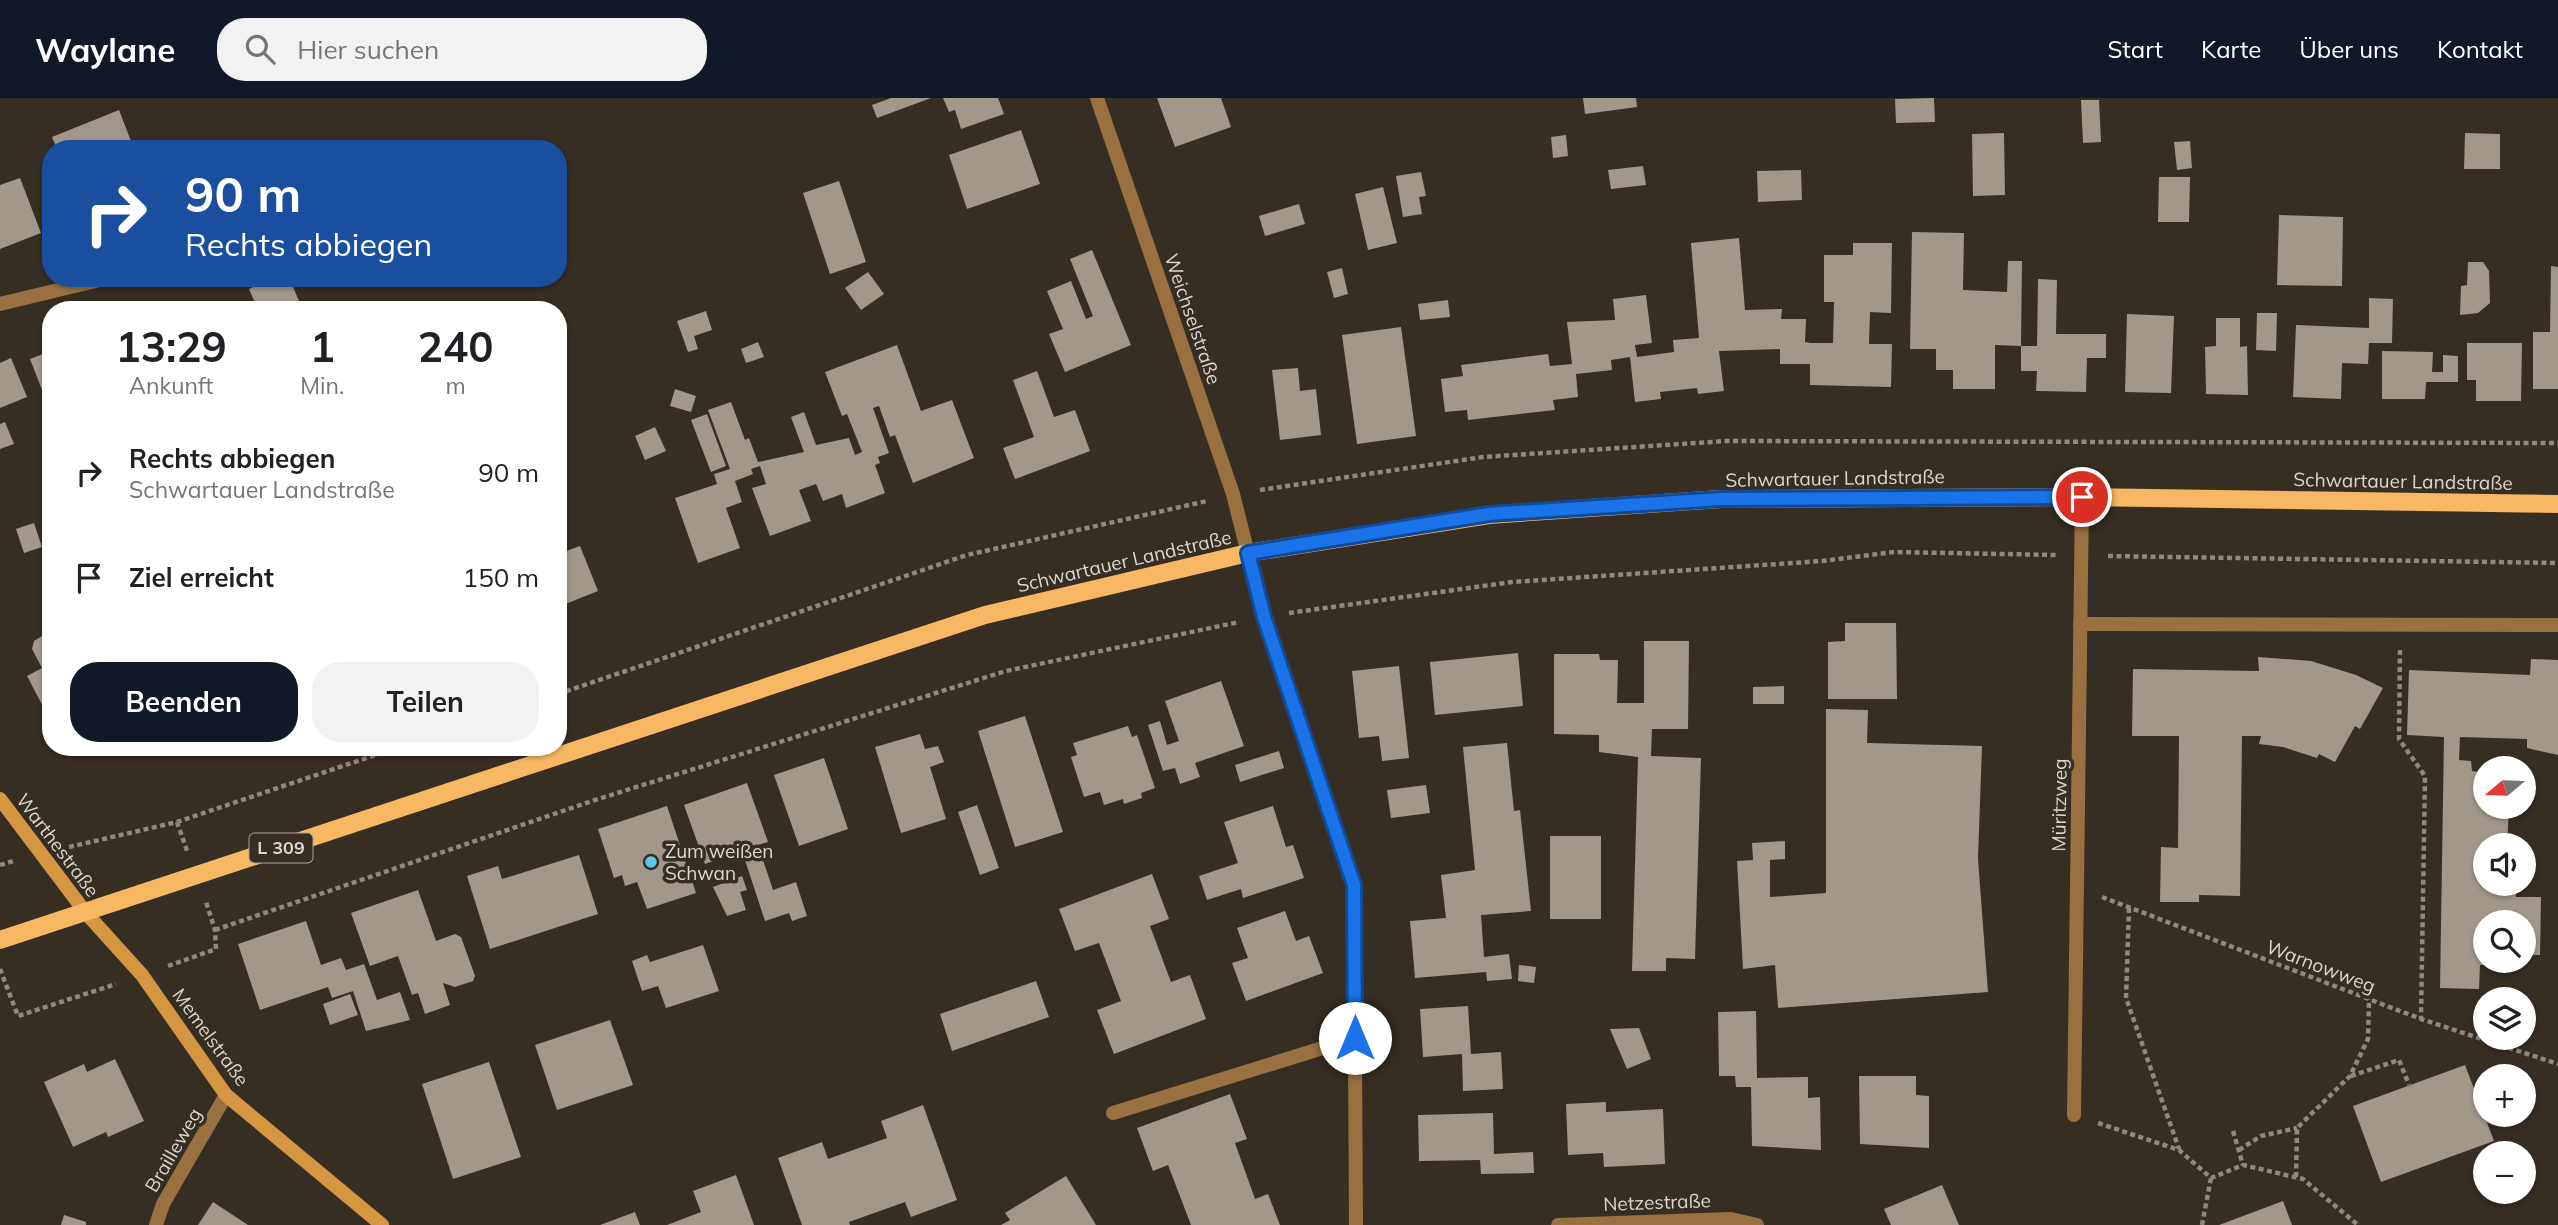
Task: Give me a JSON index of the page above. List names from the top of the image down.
{
  "streets": {
    "main road": ["Schwartauer Landstraße", "L 309"],
    "street": [
      "Weichselstraße",
      "Müritzweg",
      "Warthestraße",
      "Memelstraße",
      "Brailleweg",
      "Netzestraße"
    ],
    "path": ["Warnowweg"]
  },
  "crossings": [
    ["Weichselstraße", "Schwartauer Landstraße"],
    ["Schwartauer Landstraße", "Müritzweg"],
    ["Schwartauer Landstraße", "Warthestraße"],
    ["Schwartauer Landstraße", "Memelstraße"],
    ["Müritzweg", "Warnowweg"],
    ["Warthestraße", "Memelstraße"],
    ["Memelstraße", "Brailleweg"]
  ],
  "places": ["Zum weißen Schwan"],
  "north": "left",
  "page": {
    "header": "Waylane",
    "search": "Hier suchen",
    "nav": [
      "Start",
      "Karte",
      "Über uns",
      "Kontakt"
    ],
    "turn": ["90 m", "Rechts abbiegen"],
    "eta": [
      "13:29",
      "Ankunft",
      "1",
      "Min.",
      "240",
      "m"
    ],
    "list": [
      {
        "name": "Rechts abbiegen",
        "note": "Schwartauer Landstraße",
        "value": "90 m"
      },
      {
        "name": "Ziel erreicht",
        "value": "150 m"
      }
    ],
    "buttons": ["Beenden", "Teilen"],
    "map_buttons": ["+", "−"]
  }
}
